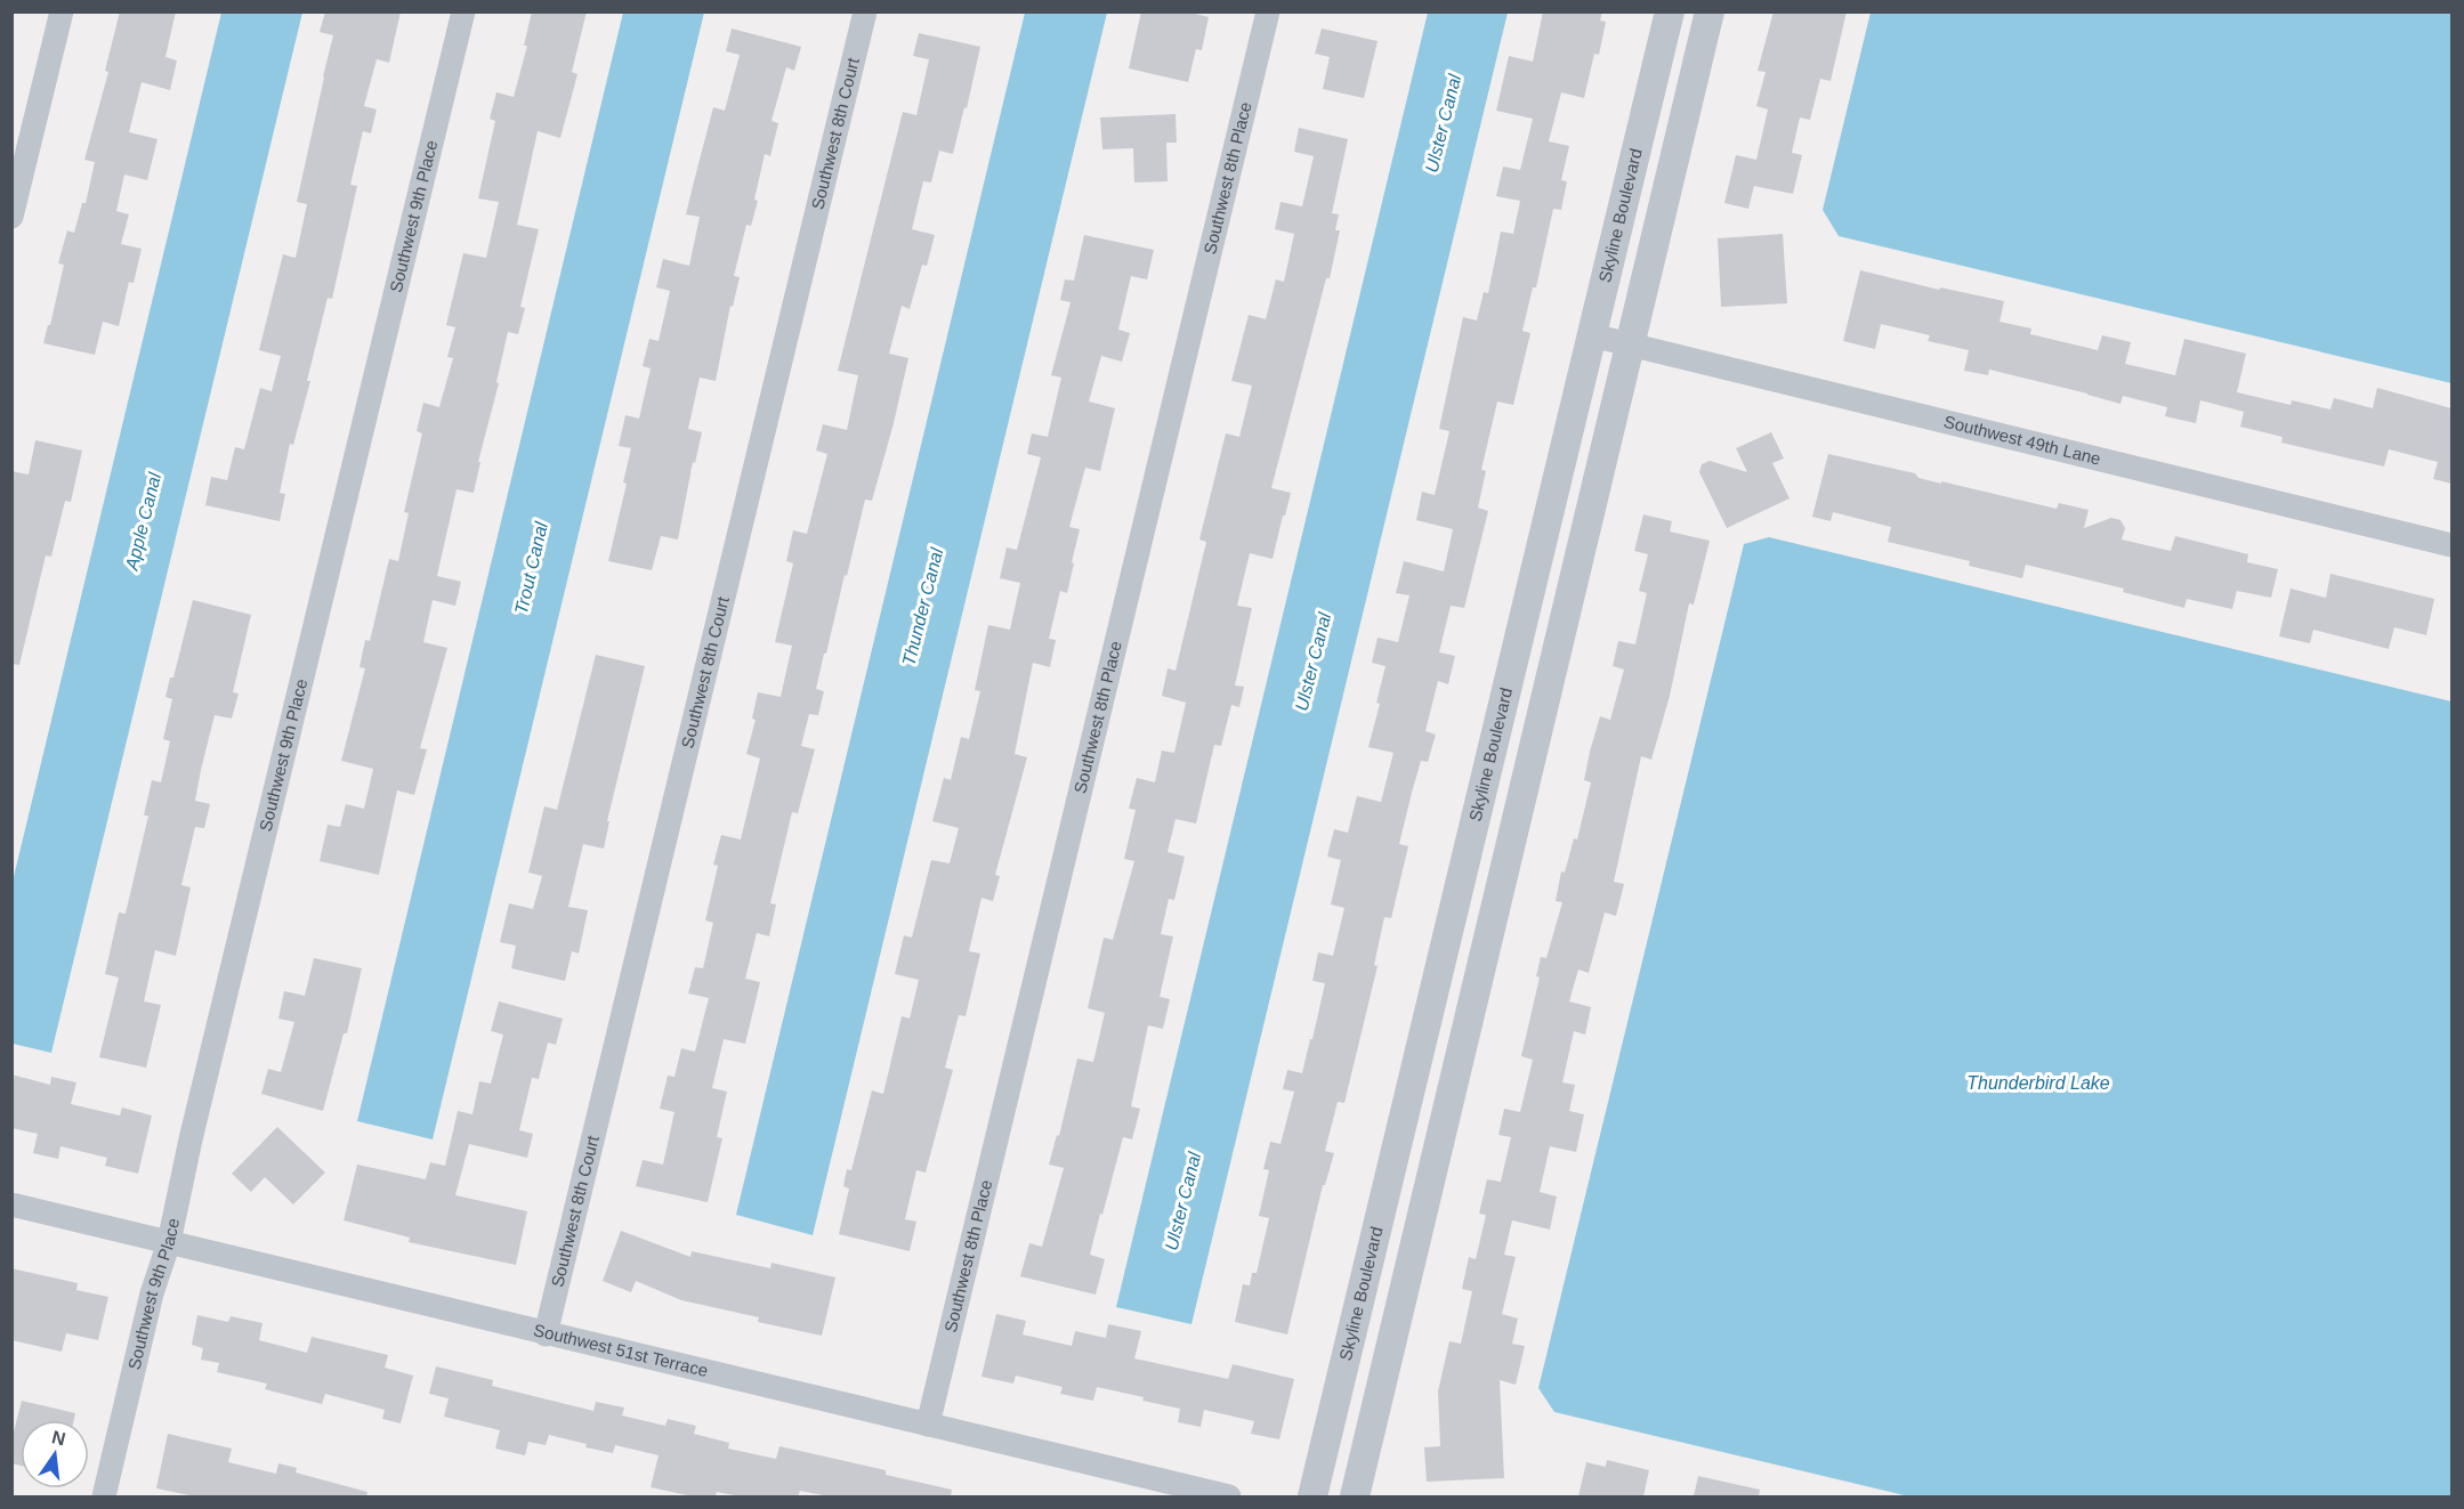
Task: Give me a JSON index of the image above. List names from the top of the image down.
{
  "streets": {
    "street": [
      "Southwest 8th Court",
      "Southwest 8th Place",
      "Southwest 9th Place",
      "Skyline Boulevard",
      "Southwest 49th Lane",
      "Southwest 51st Terrace"
    ]
  },
  "crossings": [
    ["Southwest 8th Court", "Southwest 51st Terrace"],
    ["Southwest 8th Place", "Southwest 51st Terrace"],
    ["Southwest 9th Place", "Southwest 51st Terrace"],
    ["Skyline Boulevard", "Southwest 49th Lane"]
  ],
  "water": [
    "Ulster Canal",
    "Apple Canal",
    "Trout Canal",
    "Thunder Canal",
    "Thunderbird Lake"
  ],
  "north": "top"
}
